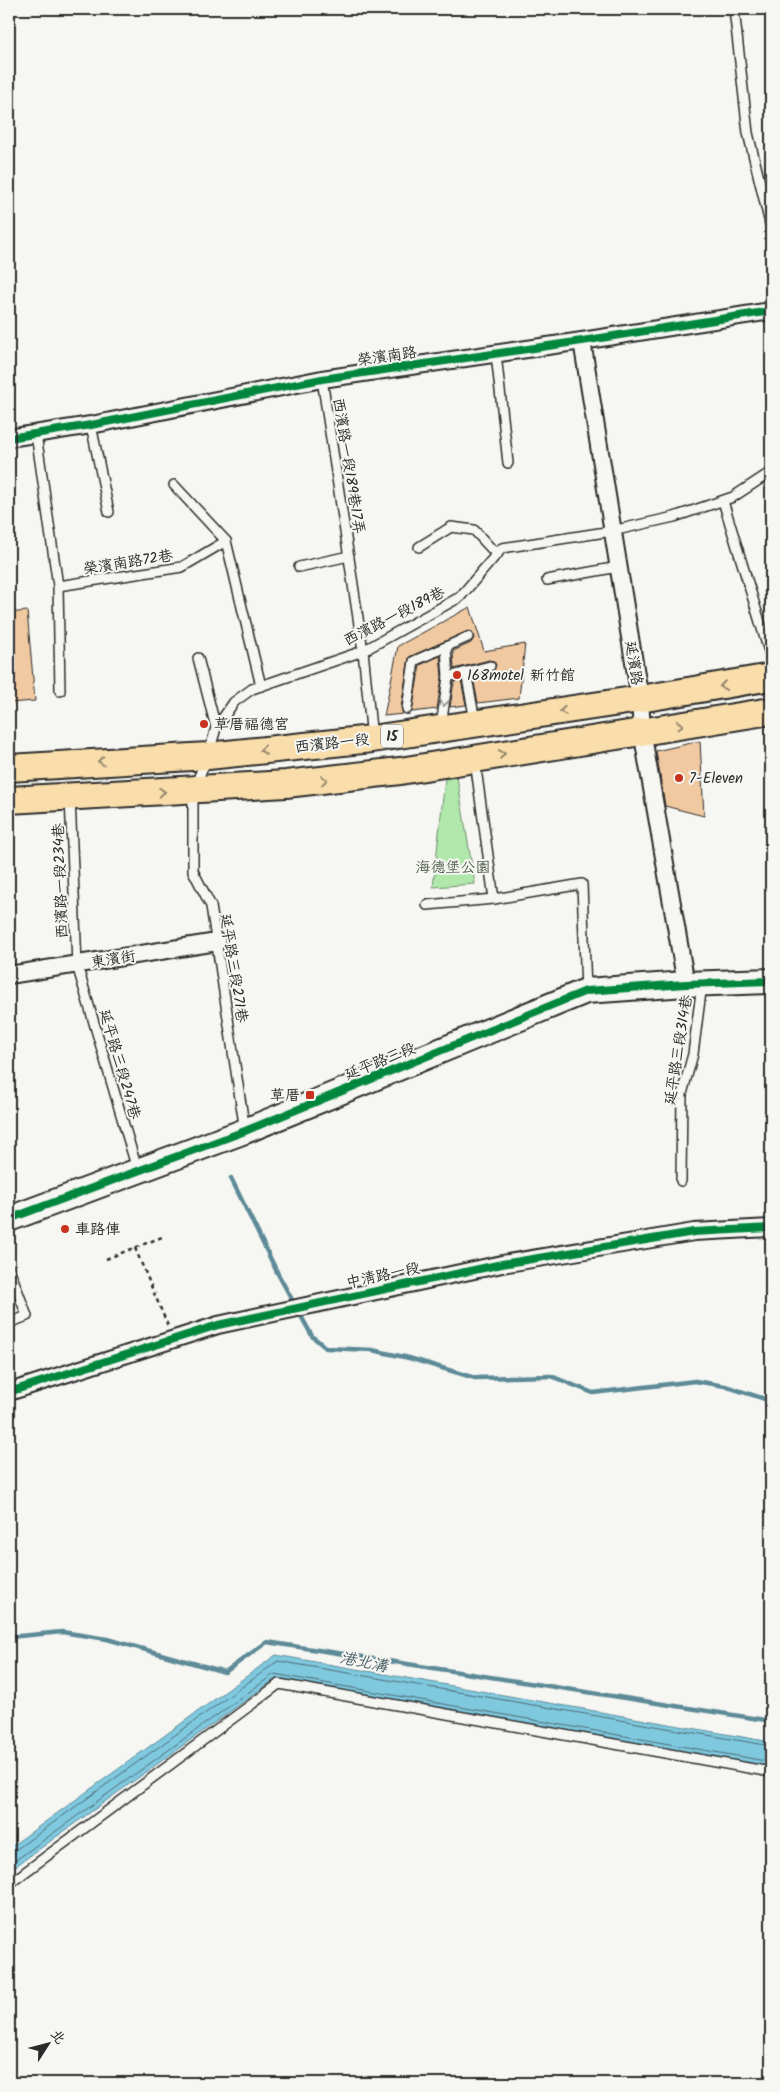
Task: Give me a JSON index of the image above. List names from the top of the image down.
{
  "streets": {
    "main road": ["15", "西濱路一段"],
    "street": [
      "榮濱南路",
      "延濱路",
      "東濱街",
      "延平路三段",
      "中清路一段"
    ],
    "lane": [
      "西濱路一段189巷17弄",
      "榮濱南路72巷",
      "西濱路一段189巷",
      "西濱路一段234巷",
      "延平路三段271巷",
      "延平路三段314巷",
      "延平路三段247巷"
    ]
  },
  "crossings": [
    ["榮濱南路", "西濱路一段189巷17弄"],
    ["榮濱南路", "延濱路"],
    ["西濱路一段189巷17弄", "西濱路一段189巷"],
    ["西濱路一段189巷17弄", "西濱路一段"],
    ["西濱路一段189巷", "延濱路"],
    ["西濱路一段189巷", "西濱路一段"],
    ["西濱路一段189巷", "延平路三段271巷"],
    ["延濱路", "西濱路一段"],
    ["延濱路", "延平路三段314巷"],
    ["延濱路", "延平路三段"],
    ["西濱路一段", "延平路三段271巷"],
    ["西濱路一段234巷", "東濱街"],
    ["西濱路一段234巷", "延平路三段247巷"],
    ["東濱街", "延平路三段271巷"],
    ["東濱街", "延平路三段247巷"],
    ["延平路三段271巷", "延平路三段"],
    ["延平路三段314巷", "延平路三段"],
    ["延平路三段", "延平路三段247巷"]
  ],
  "water": ["港北溝"],
  "parks": ["海德堡公園"],
  "places": {
    "other": [
      "168motel 新竹館",
      "草厝福德宮",
      "7-Eleven",
      "車路俥"
    ],
    "transit": ["草厝"]
  },
  "north": "top right"
}
